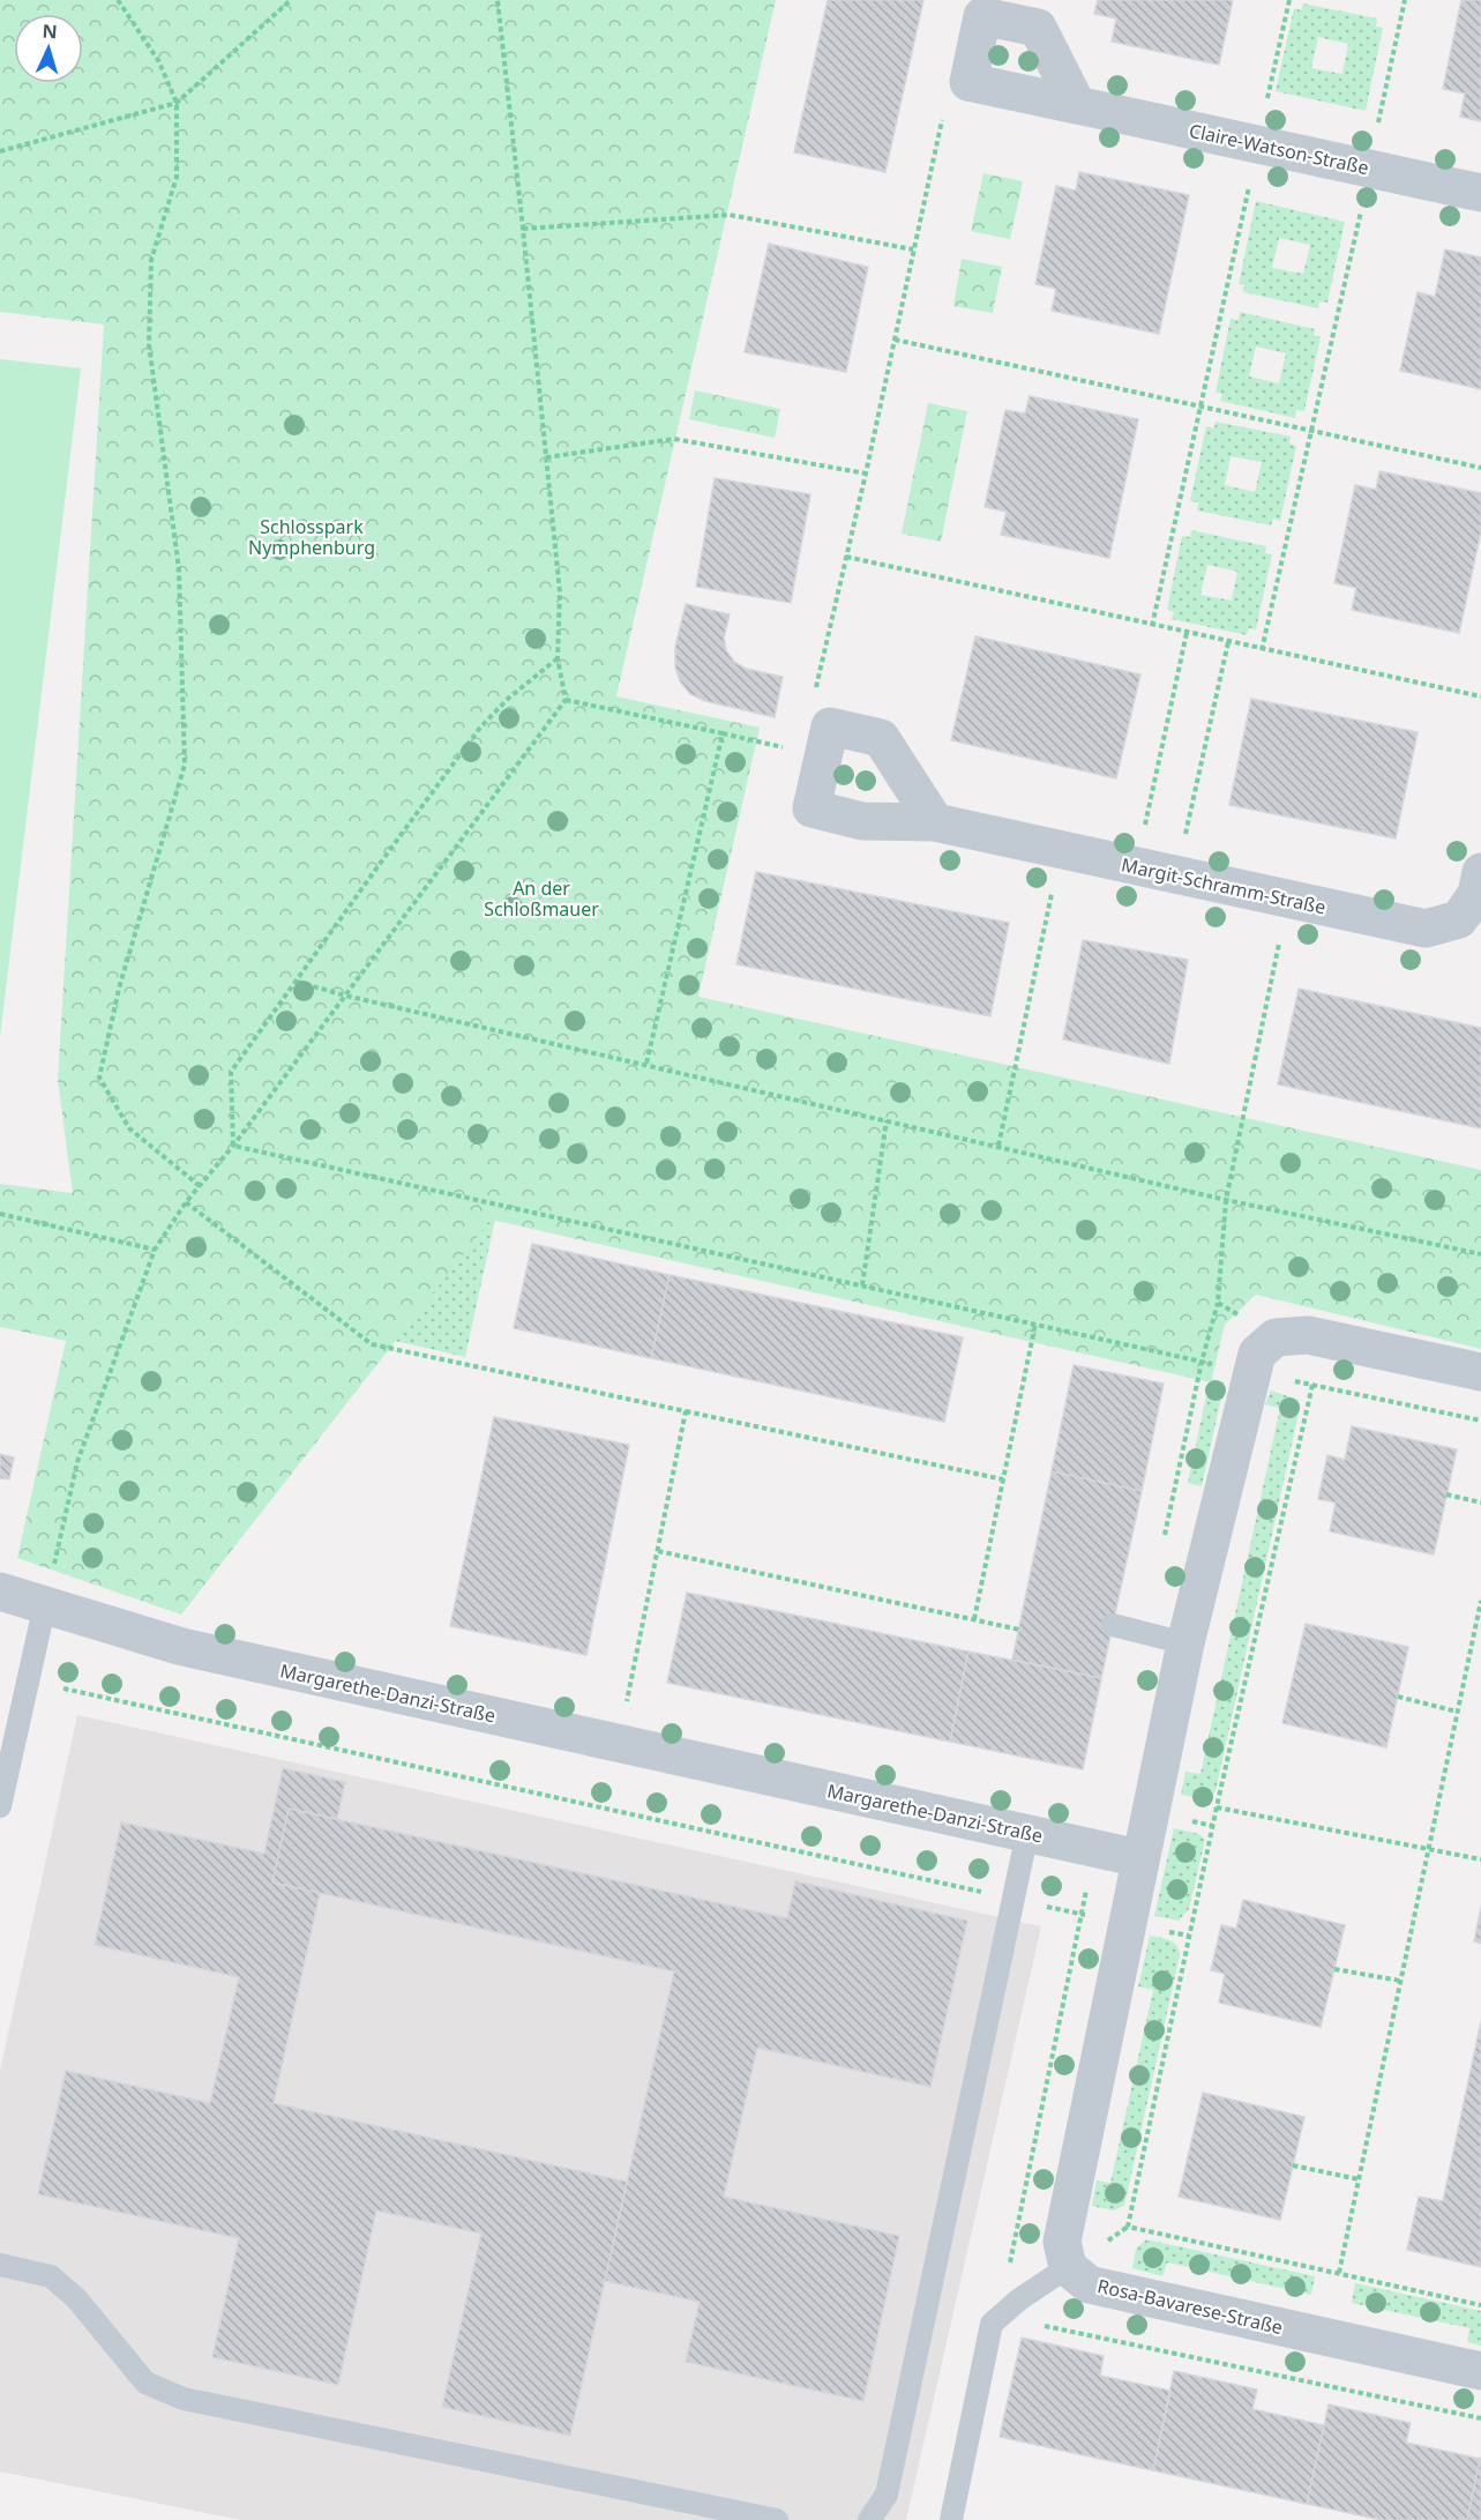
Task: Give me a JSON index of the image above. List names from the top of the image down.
{
  "streets": {
    "street": [
      "Claire-Watson-Straße",
      "Margit-Schramm-Straße",
      "Margarethe-Danzi-Straße",
      "Rosa-Bavarese-Straße"
    ]
  },
  "parks": ["Schlosspark Nymphenburg", "An der Schloßmauer"],
  "north": "top"
}
